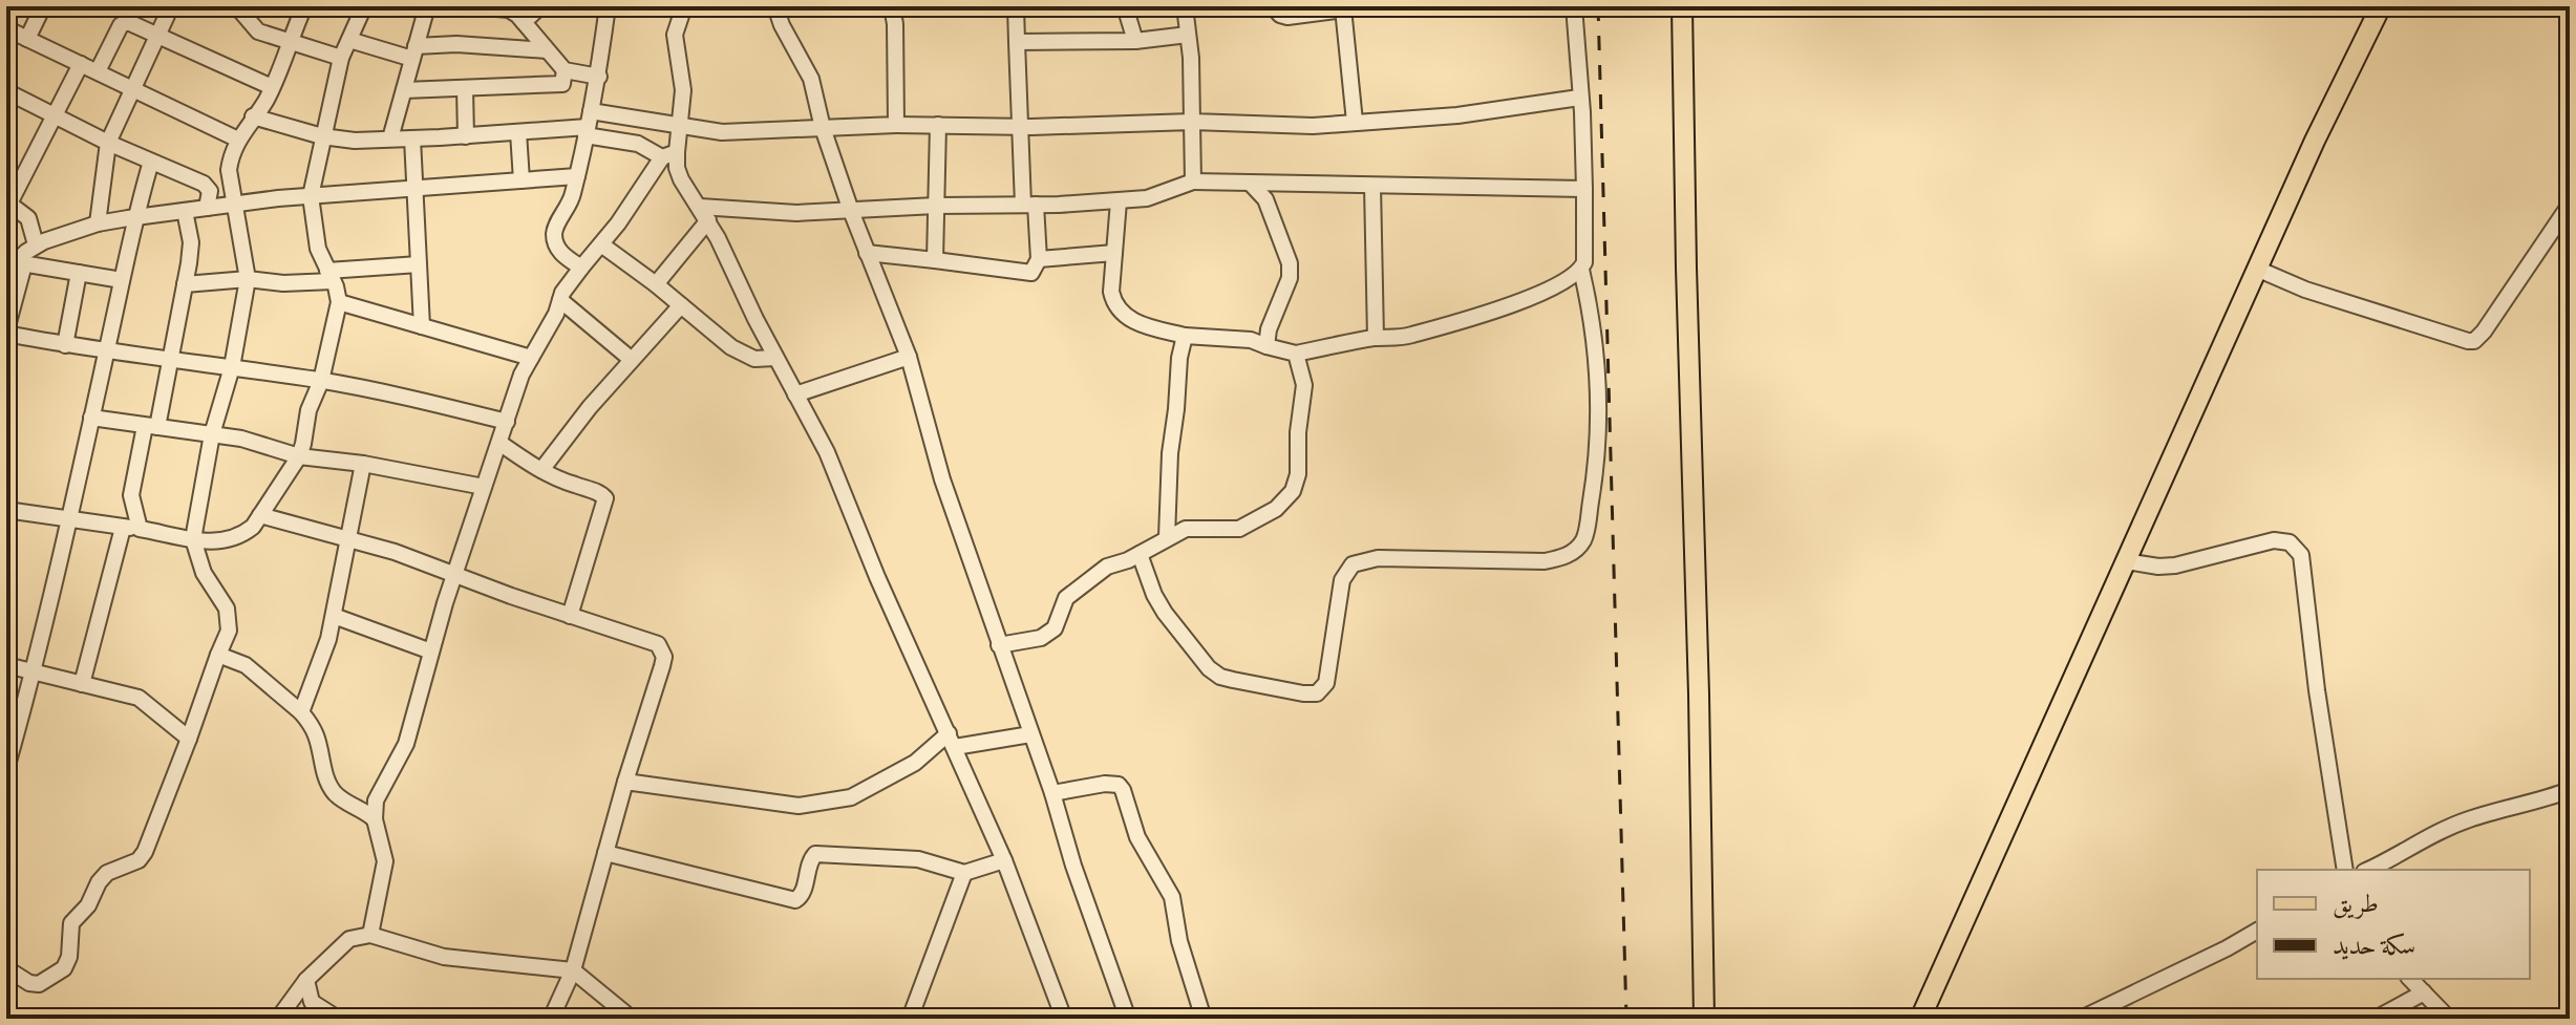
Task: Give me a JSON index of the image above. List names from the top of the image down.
{
  "legend": ["طريق", "سكة حديد"]
}
